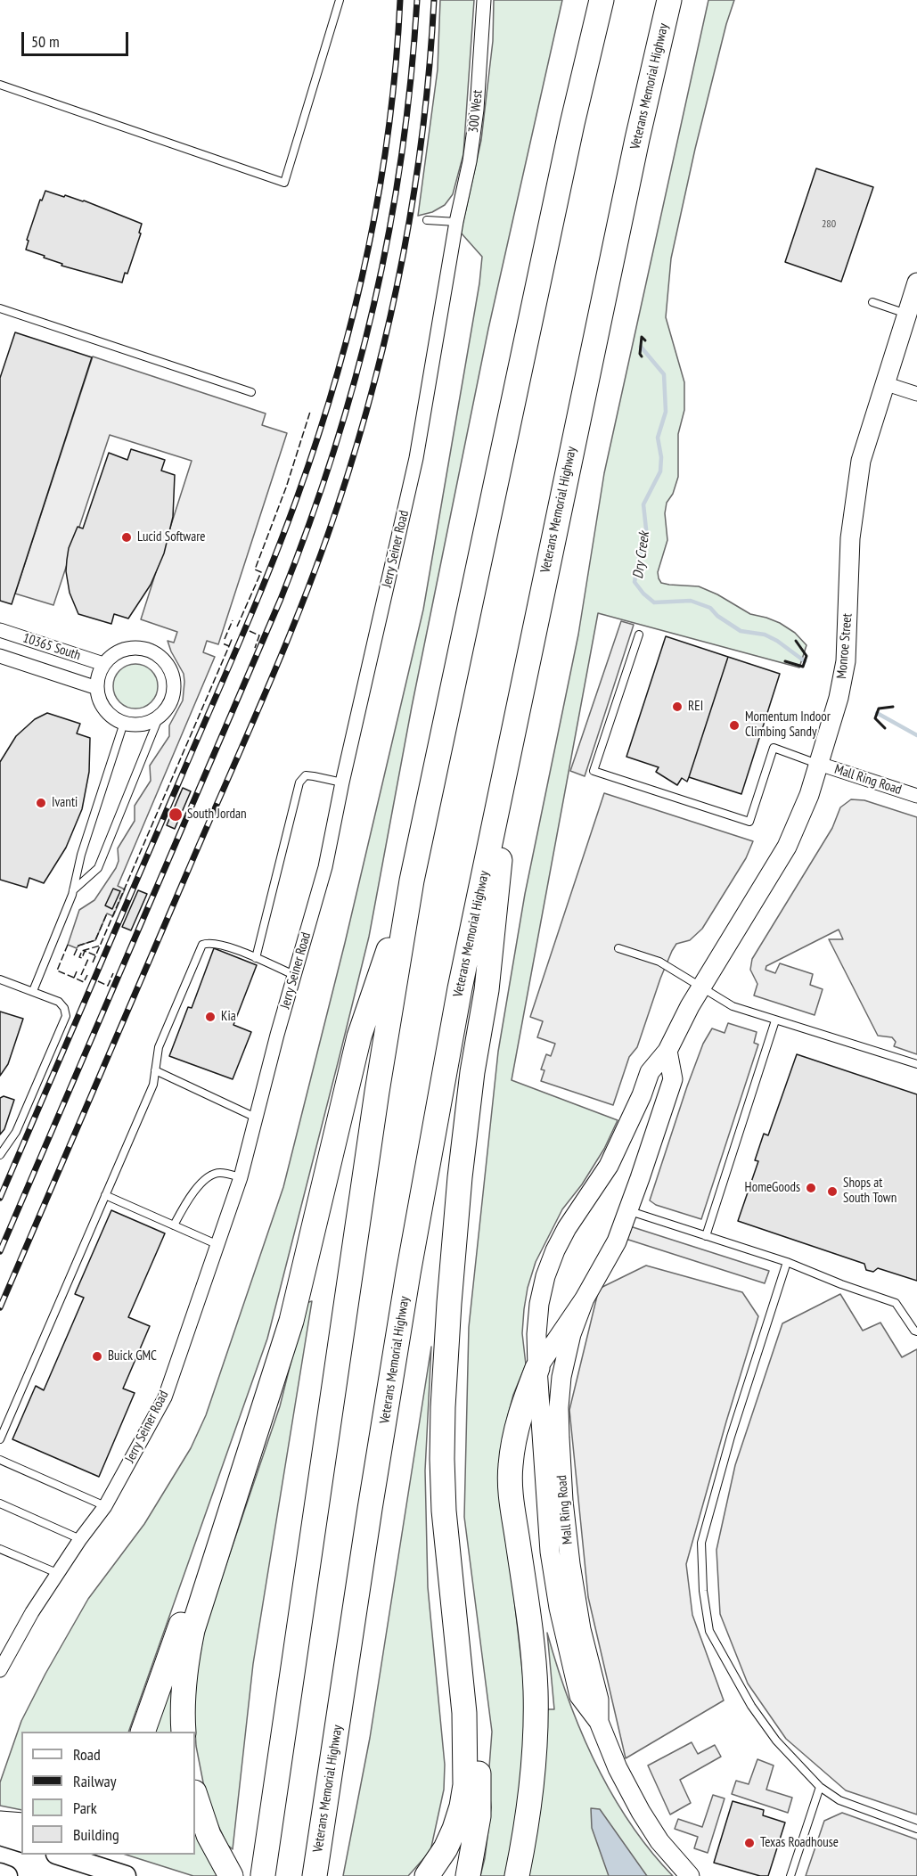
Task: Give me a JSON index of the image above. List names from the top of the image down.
{
  "streets": {
    "highway": ["Veterans Memorial Highway"],
    "street": [
      "300 West",
      "Jerry Seiner Road",
      "Monroe Street",
      "10365 South",
      "Mall Ring Road"
    ]
  },
  "crossings": [
    ["300 West", "Jerry Seiner Road"],
    ["Monroe Street", "Mall Ring Road"]
  ],
  "water": ["Dry Creek"],
  "places": [
    "Lucid Software",
    "REI",
    "Momentum Indoor Climbing Sandy",
    "Ivanti",
    "South Jordan",
    "Kia",
    "HomeGoods",
    "Shops at South Town",
    "Buick GMC",
    "Texas Roadhouse"
  ],
  "house_numbers": ["280"],
  "legend": [
    "Road",
    "Railway",
    "Park",
    "Building"
  ],
  "scale_bar": "50 m"
}
